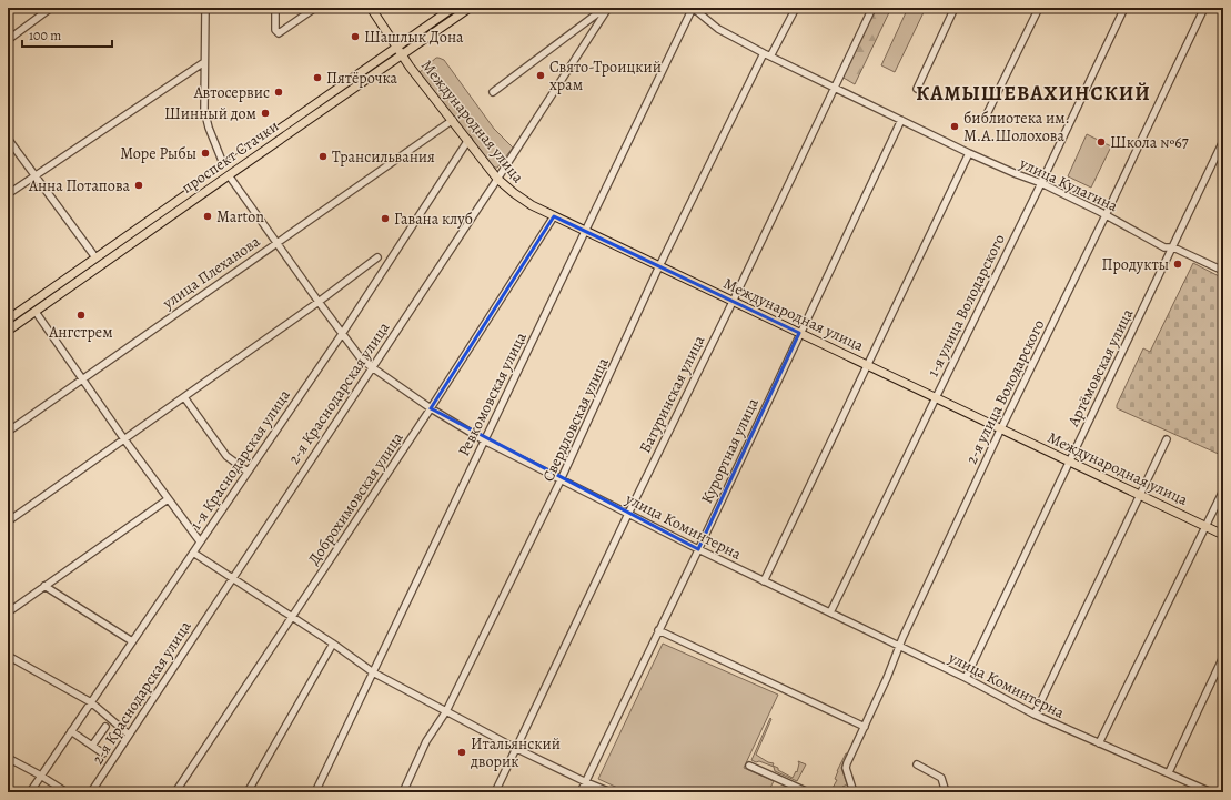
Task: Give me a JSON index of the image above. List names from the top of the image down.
{
  "streets": {
    "main road": ["Международная улица", "проспект Стачки"],
    "street": [
      "улица Кулагина",
      "улица Плеханова",
      "1-я улица Володарского",
      "Артёмовская улица",
      "2-я улица Володарского",
      "2-я Краснодарская улица",
      "Ревкомовская улица",
      "Батуринская улица",
      "Свердловская улица",
      "Курортная улица",
      "1-я Краснодарская улица",
      "Доброхимовская улица",
      "улица Коминтерна"
    ]
  },
  "crossings": [
    ["Международная улица", "проспект Стачки"],
    ["Международная улица", "улица Плеханова"],
    ["Международная улица", "1-я улица Володарского"],
    ["Международная улица", "Артёмовская улица"],
    ["Международная улица", "2-я улица Володарского"],
    ["Международная улица", "2-я Краснодарская улица"],
    ["Международная улица", "Ревкомовская улица"],
    ["Международная улица", "Батуринская улица"],
    ["Международная улица", "Свердловская улица"],
    ["Международная улица", "Курортная улица"],
    ["Международная улица", "1-я Краснодарская улица"],
    ["Международная улица", "Доброхимовская улица"],
    ["проспект Стачки", "улица Коминтерна"],
    ["улица Кулагина", "1-я улица Володарского"],
    ["улица Кулагина", "Артёмовская улица"],
    ["улица Кулагина", "2-я улица Володарского"],
    ["улица Кулагина", "Ревкомовская улица"],
    ["улица Кулагина", "Батуринская улица"],
    ["улица Кулагина", "Свердловская улица"],
    ["улица Кулагина", "Курортная улица"],
    ["улица Плеханова", "улица Коминтерна"],
    ["1-я улица Володарского", "улица Коминтерна"],
    ["Артёмовская улица", "улица Коминтерна"],
    ["2-я улица Володарского", "улица Коминтерна"],
    ["2-я Краснодарская улица", "улица Коминтерна"],
    ["Ревкомовская улица", "улица Коминтерна"],
    ["Батуринская улица", "улица Коминтерна"],
    ["Свердловская улица", "улица Коминтерна"],
    ["Курортная улица", "улица Коминтерна"],
    ["1-я Краснодарская улица", "улица Коминтерна"],
    ["Доброхимовская улица", "улица Коминтерна"]
  ],
  "districts": ["КАМЫШЕВАХИНСКИЙ"],
  "places": [
    "Шашлык Дона",
    "Свято-Троицкий храм",
    "Пятёрочка",
    "Автосервис",
    "Шинный дом",
    "библиотека им. М.А.Шолохова",
    "Школа №67",
    "Море Рыбы",
    "Трансильвания",
    "Анна Потапова",
    "Marton",
    "Гавана клуб",
    "Продукты",
    "Ангстрем",
    "Итальянский дворик"
  ],
  "scale_bar": "100 m"
}
